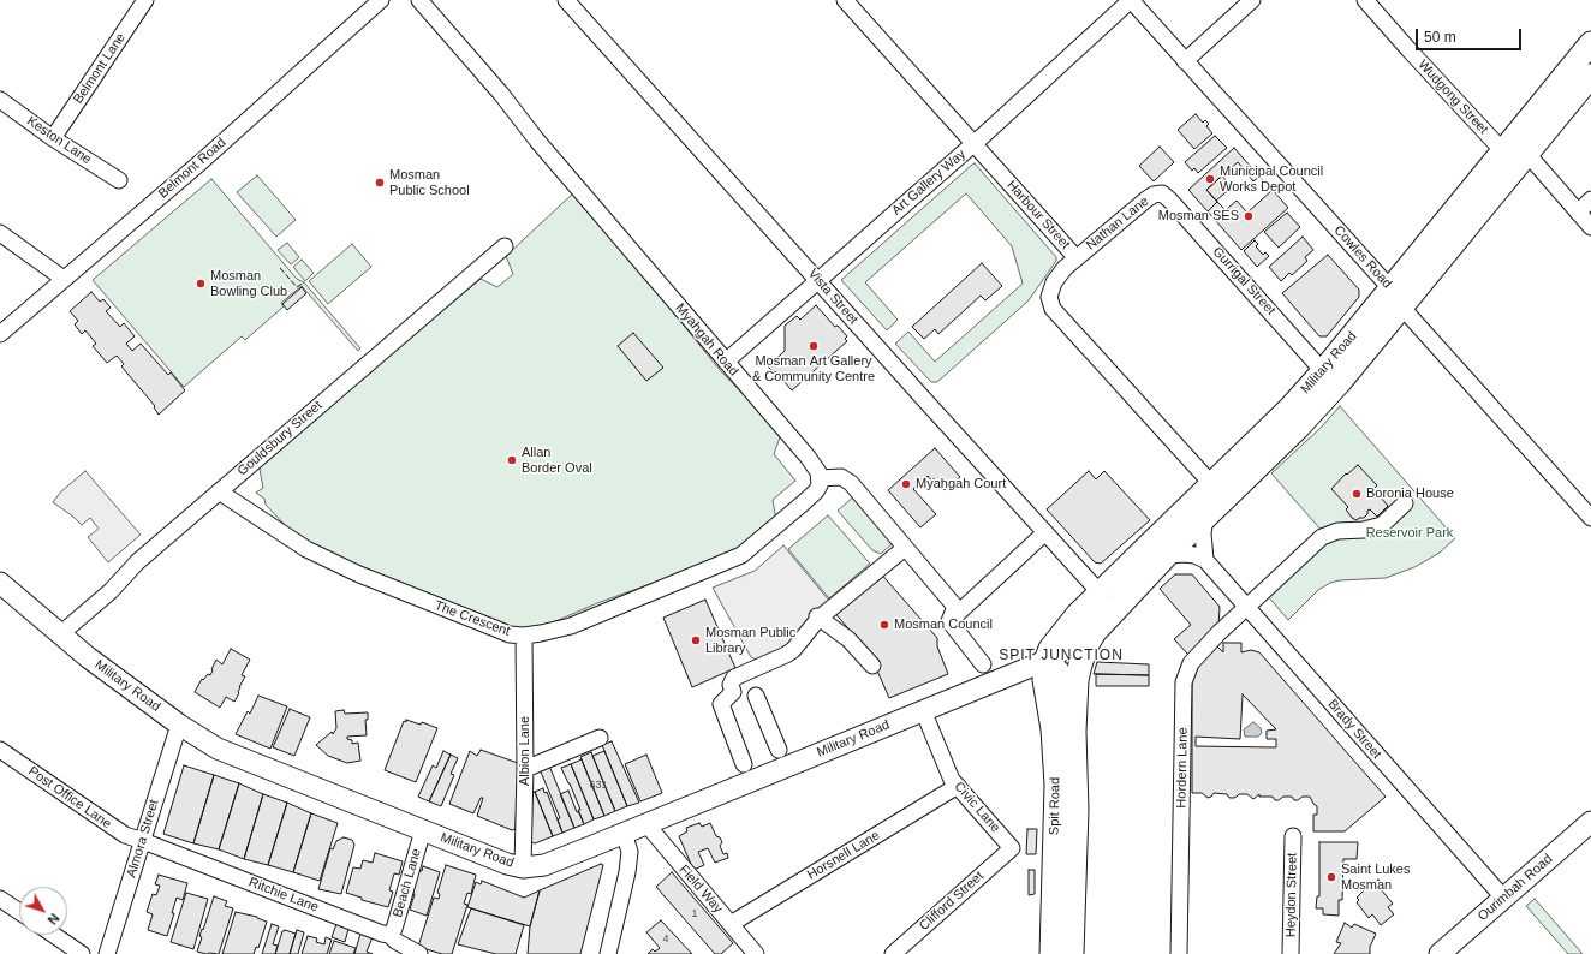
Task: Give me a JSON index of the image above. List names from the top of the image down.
{
  "streets": {
    "highway": ["Military Road", "Spit Road"],
    "main road": ["Ourimbah Road"],
    "street": [
      "Belmont Lane",
      "Wudgong Street",
      "Keston Lane",
      "Belmont Road",
      "Art Gallery Way",
      "Harbour Street",
      "Nathan Lane",
      "Cowles Road",
      "Gurrigal Street",
      "Vista Street",
      "Myahgah Road",
      "Gouldsbury Street",
      "The Crescent",
      "Brady Street",
      "Albion Lane",
      "Hordern Lane",
      "Post Office Lane",
      "Civic Lane",
      "Almora Street",
      "Horsnell Lane",
      "Beach Lane",
      "Field Way",
      "Ritchie Lane",
      "Heydon Street",
      "Clifford Street"
    ]
  },
  "crossings": [
    ["Belmont Lane", "Keston Lane"],
    ["Wudgong Street", "Military Road"],
    ["Art Gallery Way", "Harbour Street"],
    ["Art Gallery Way", "Cowles Road"],
    ["Art Gallery Way", "Vista Street"],
    ["Art Gallery Way", "Myahgah Road"],
    ["Harbour Street", "Nathan Lane"],
    ["Harbour Street", "Military Road"],
    ["Nathan Lane", "Gurrigal Street"],
    ["Cowles Road", "Military Road"],
    ["Gurrigal Street", "Military Road"],
    ["Vista Street", "Military Road"],
    ["Myahgah Road", "The Crescent"],
    ["Military Road", "Gouldsbury Street"],
    ["Military Road", "Albion Lane"],
    ["Military Road", "Spit Road"],
    ["Military Road", "Civic Lane"],
    ["Military Road", "Almora Street"],
    ["Military Road", "Beach Lane"],
    ["Military Road", "Field Way"],
    ["Gouldsbury Street", "The Crescent"],
    ["The Crescent", "Albion Lane"],
    ["Brady Street", "Hordern Lane"],
    ["Brady Street", "Ourimbah Road"],
    ["Post Office Lane", "Almora Street"],
    ["Post Office Lane", "Ritchie Lane"],
    ["Civic Lane", "Horsnell Lane"],
    ["Civic Lane", "Clifford Street"],
    ["Almora Street", "Ritchie Lane"],
    ["Horsnell Lane", "Field Way"],
    ["Beach Lane", "Ritchie Lane"]
  ],
  "districts": ["SPIT JUNCTION"],
  "parks": ["Reservoir Park"],
  "places": [
    "Municipal Council Works Depot",
    "Mosman Public School",
    "Mosman SES",
    "Mosman Bowling Club",
    "Mosman Art Gallery & Community Centre",
    "Allan Border Oval",
    "Myahgah Court",
    "Boronia House",
    "Mosman Council",
    "Mosman Public Library",
    "Saint Lukes Mosman"
  ],
  "house_numbers": ["631", "1", "4"],
  "scale_bar": "50 m",
  "north": "bottom right"
}
